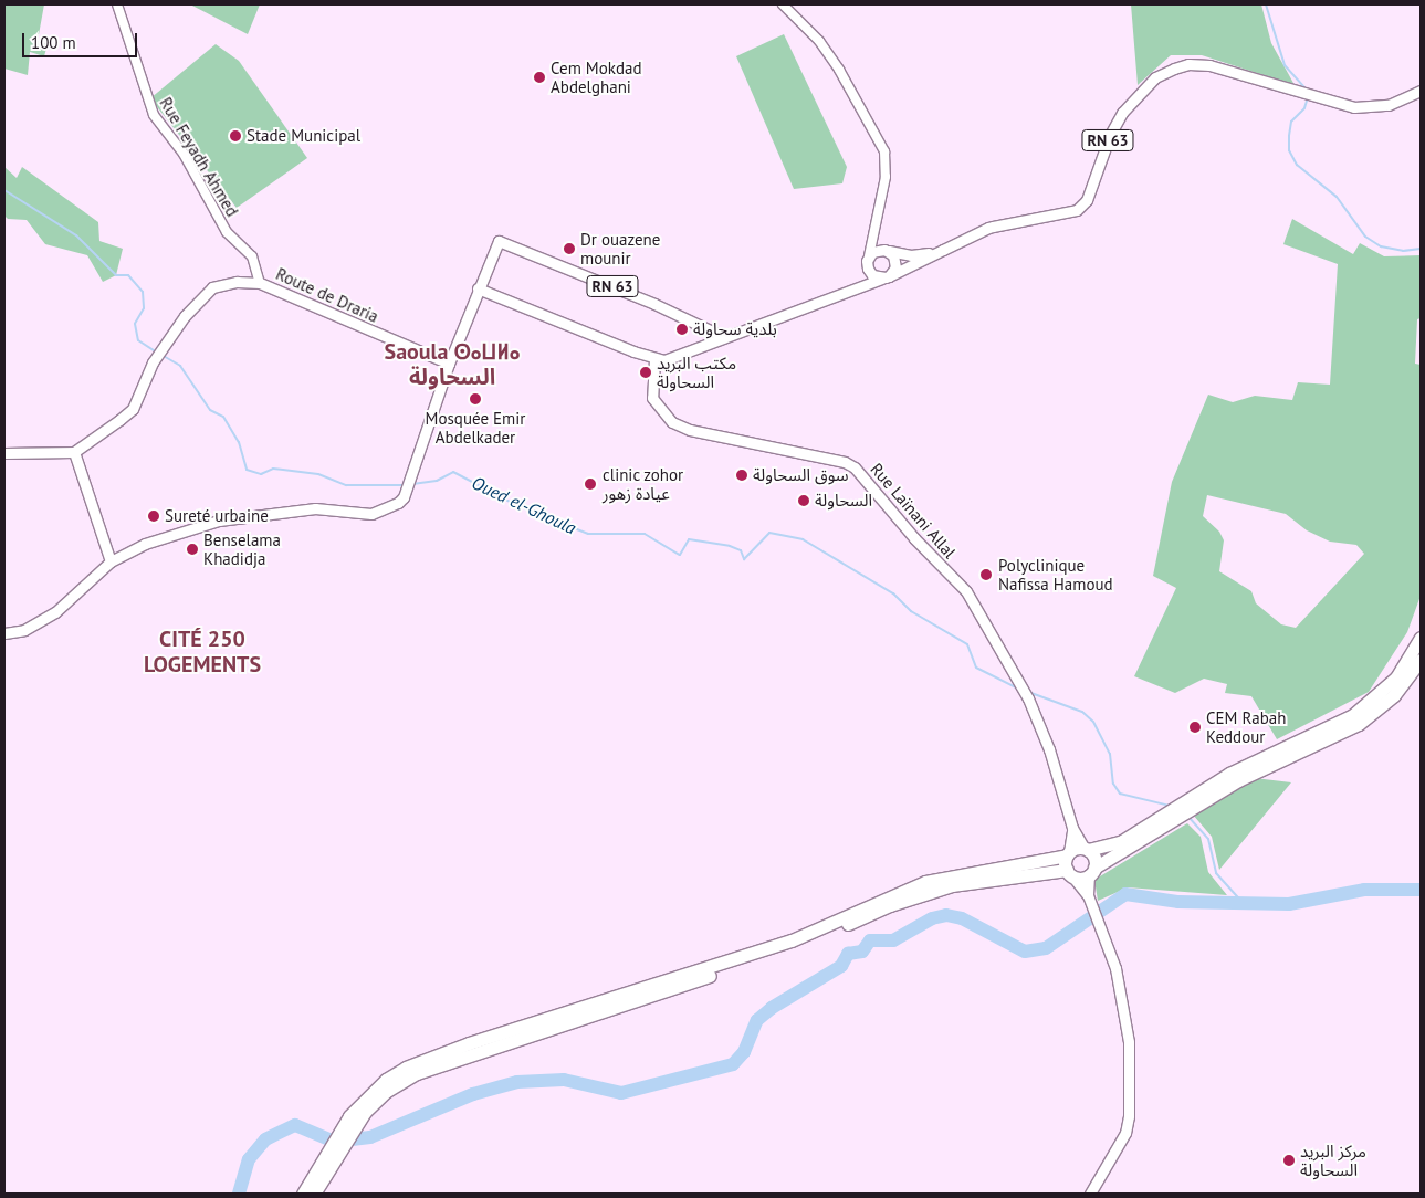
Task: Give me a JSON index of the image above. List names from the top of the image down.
{
  "streets": {
    "main road": ["RN 63", "Route de Draria", "Rue Laïnani Allal"],
    "street": ["Rue Feyadh Ahmed"]
  },
  "crossings": [
    ["RN 63", "Route de Draria"],
    ["Rue Feyadh Ahmed", "Route de Draria"]
  ],
  "districts": ["Saoula ⵙⴰⵡⵍⴰ السحاولة", "CITÉ 250 LOGEMENTS"],
  "water": ["Oued el-Ghoula"],
  "places": [
    "Cem Mokdad Abdelghani",
    "Stade Municipal",
    "Dr ouazene mounir",
    "بلدية سحاولة",
    "مكتب البريد السحاولة",
    "Mosquée Emir Abdelkader",
    "سوق السحاولة",
    "clinic zohor عيادة زهور",
    "السحاولة",
    "Sureté urbaine",
    "Benselama Khadidja",
    "Polyclinique Nafissa Hamoud",
    "CEM Rabah Keddour",
    "مركز البريد السحاولة"
  ],
  "scale_bar": "100 m"
}
